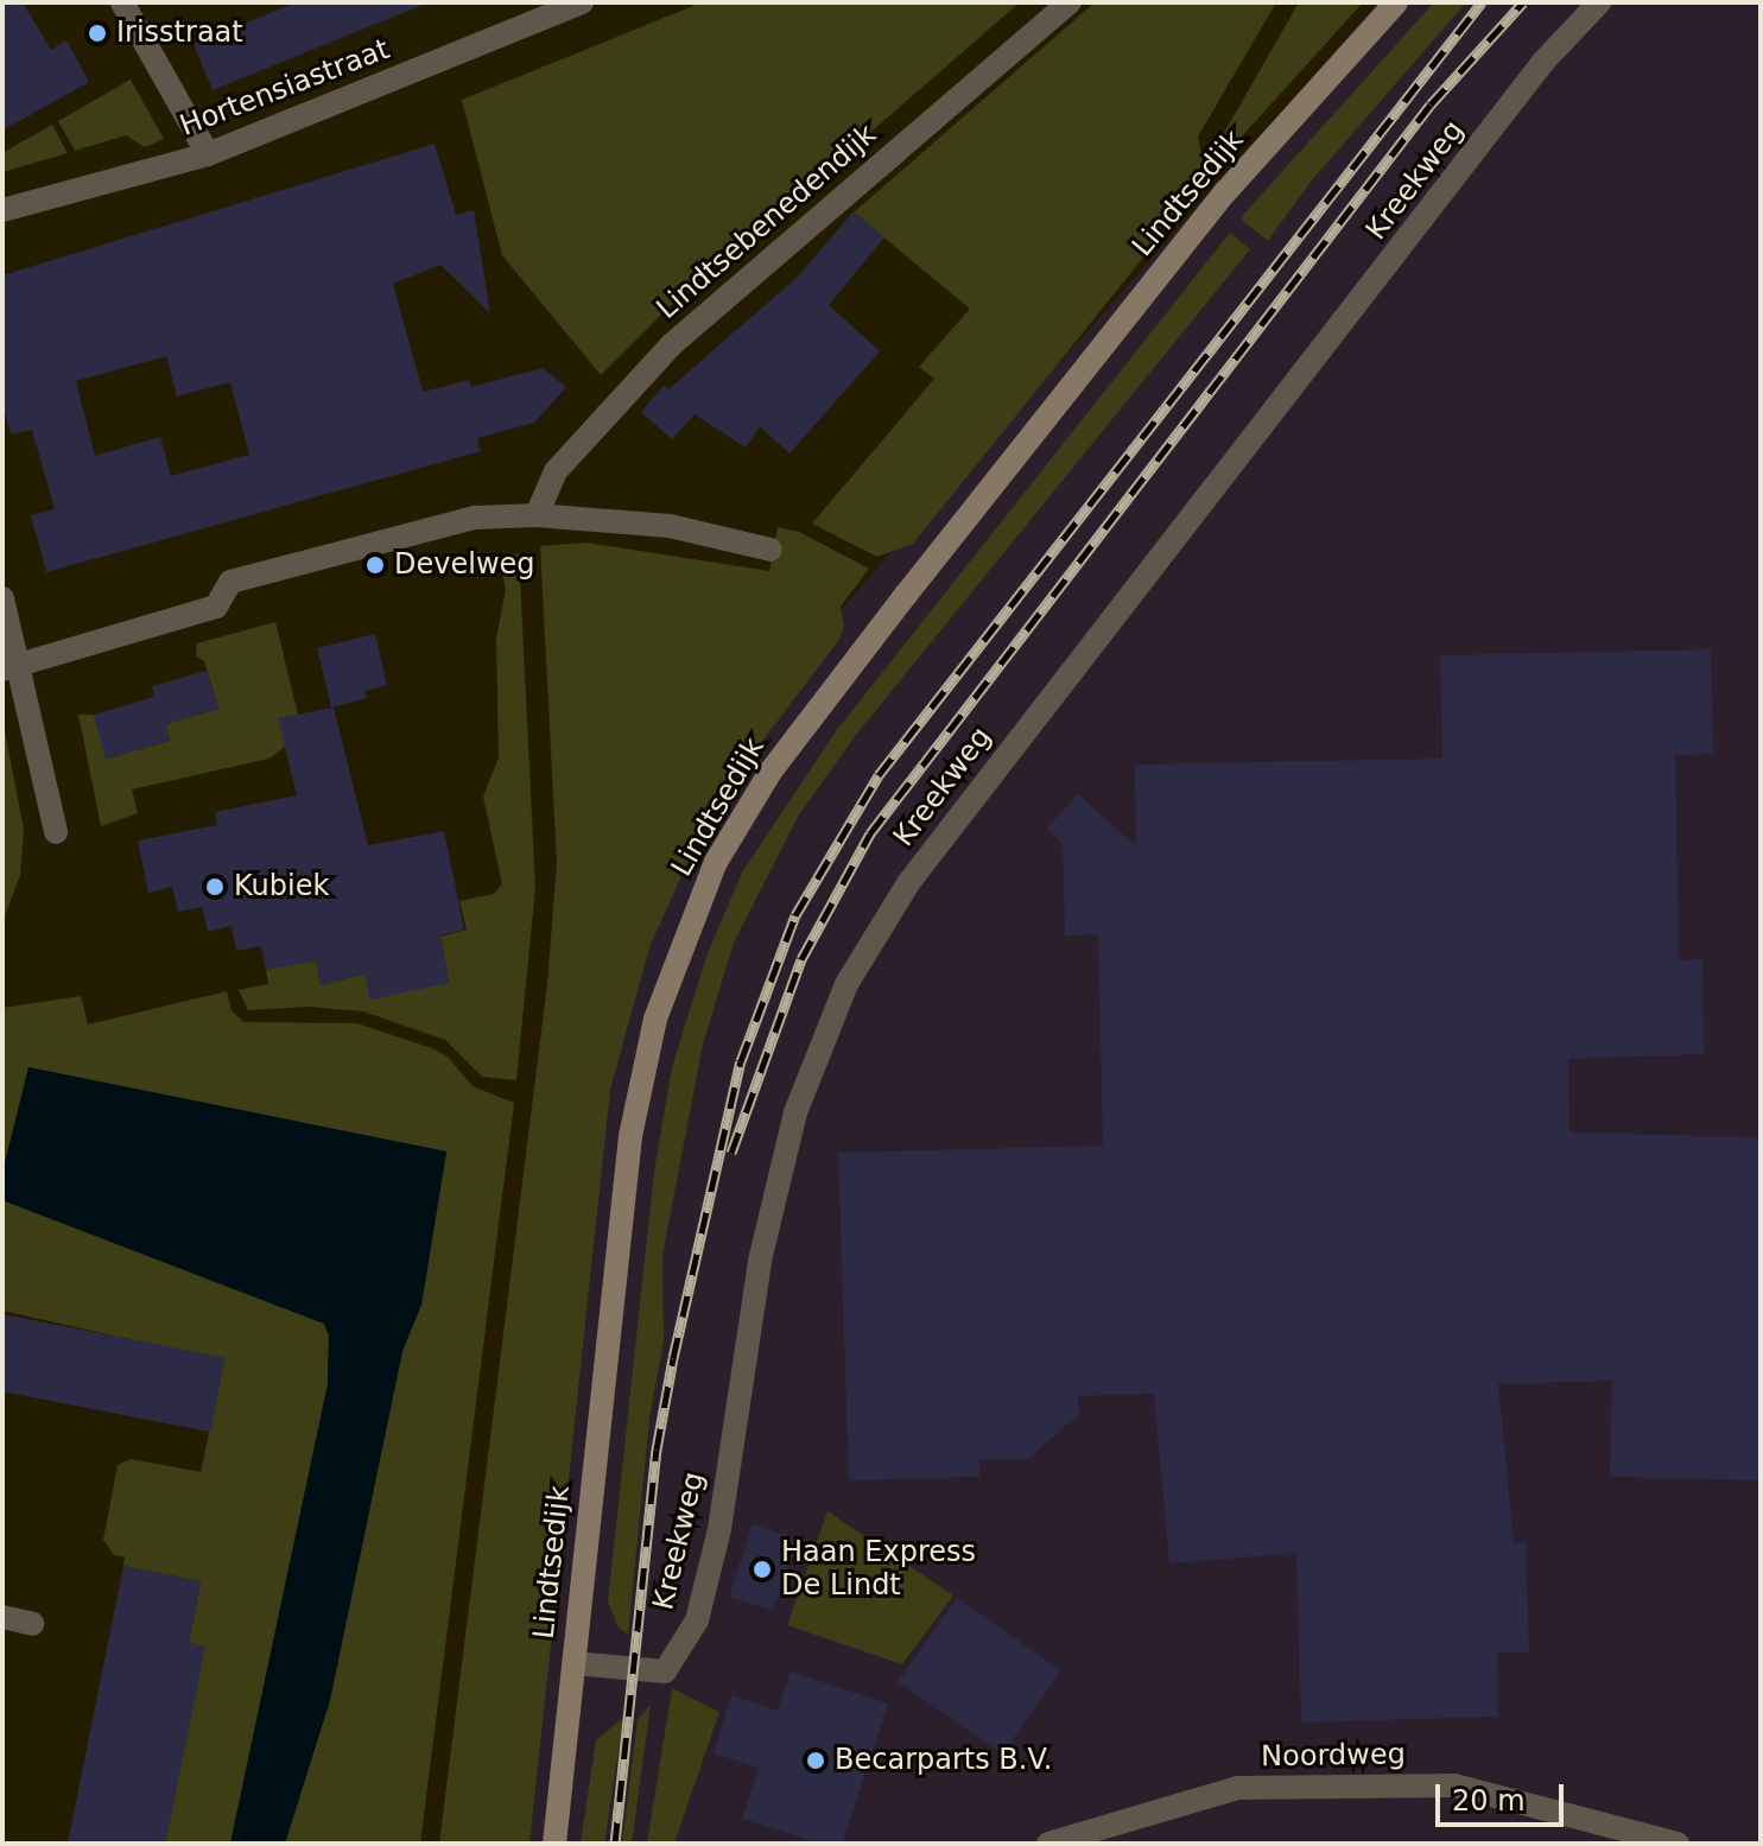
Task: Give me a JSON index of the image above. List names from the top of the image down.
{
  "streets": {
    "main road": ["Lindtsedijk"],
    "street": [
      "Hortensiastraat",
      "Kreekweg",
      "Lindtsebenedendijk",
      "Noordweg"
    ]
  },
  "crossings": [
    ["Kreekweg", "Lindtsedijk"]
  ],
  "places": [
    "Irisstraat",
    "Develweg",
    "Kubiek",
    "Haan Express De Lindt",
    "Becarparts B.V."
  ],
  "scale_bar": "20 m"
}
